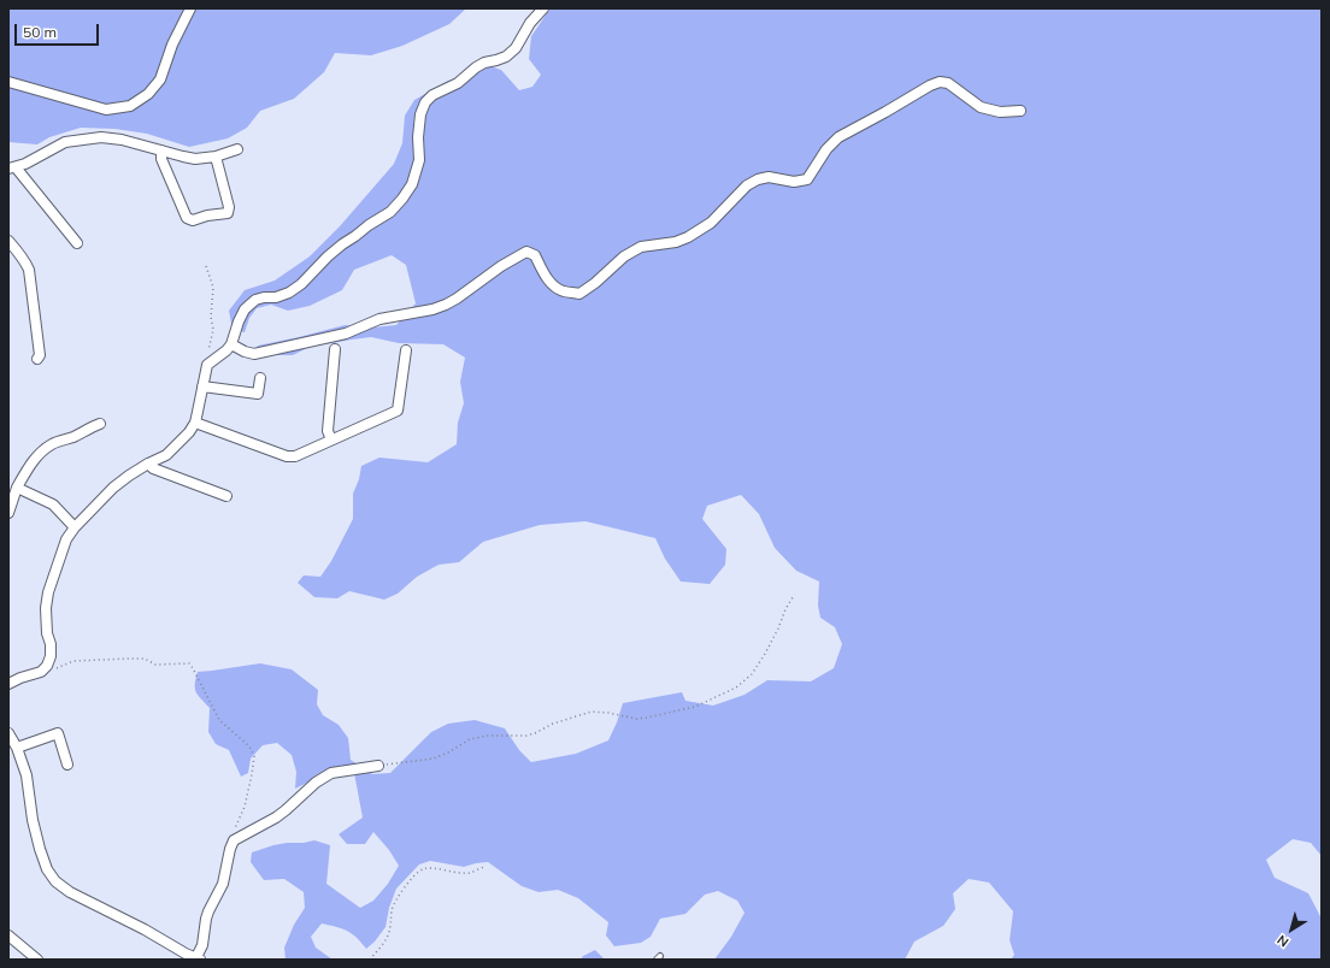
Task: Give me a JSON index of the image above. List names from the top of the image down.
{
  "scale_bar": "50 m",
  "north": "bottom left"
}
